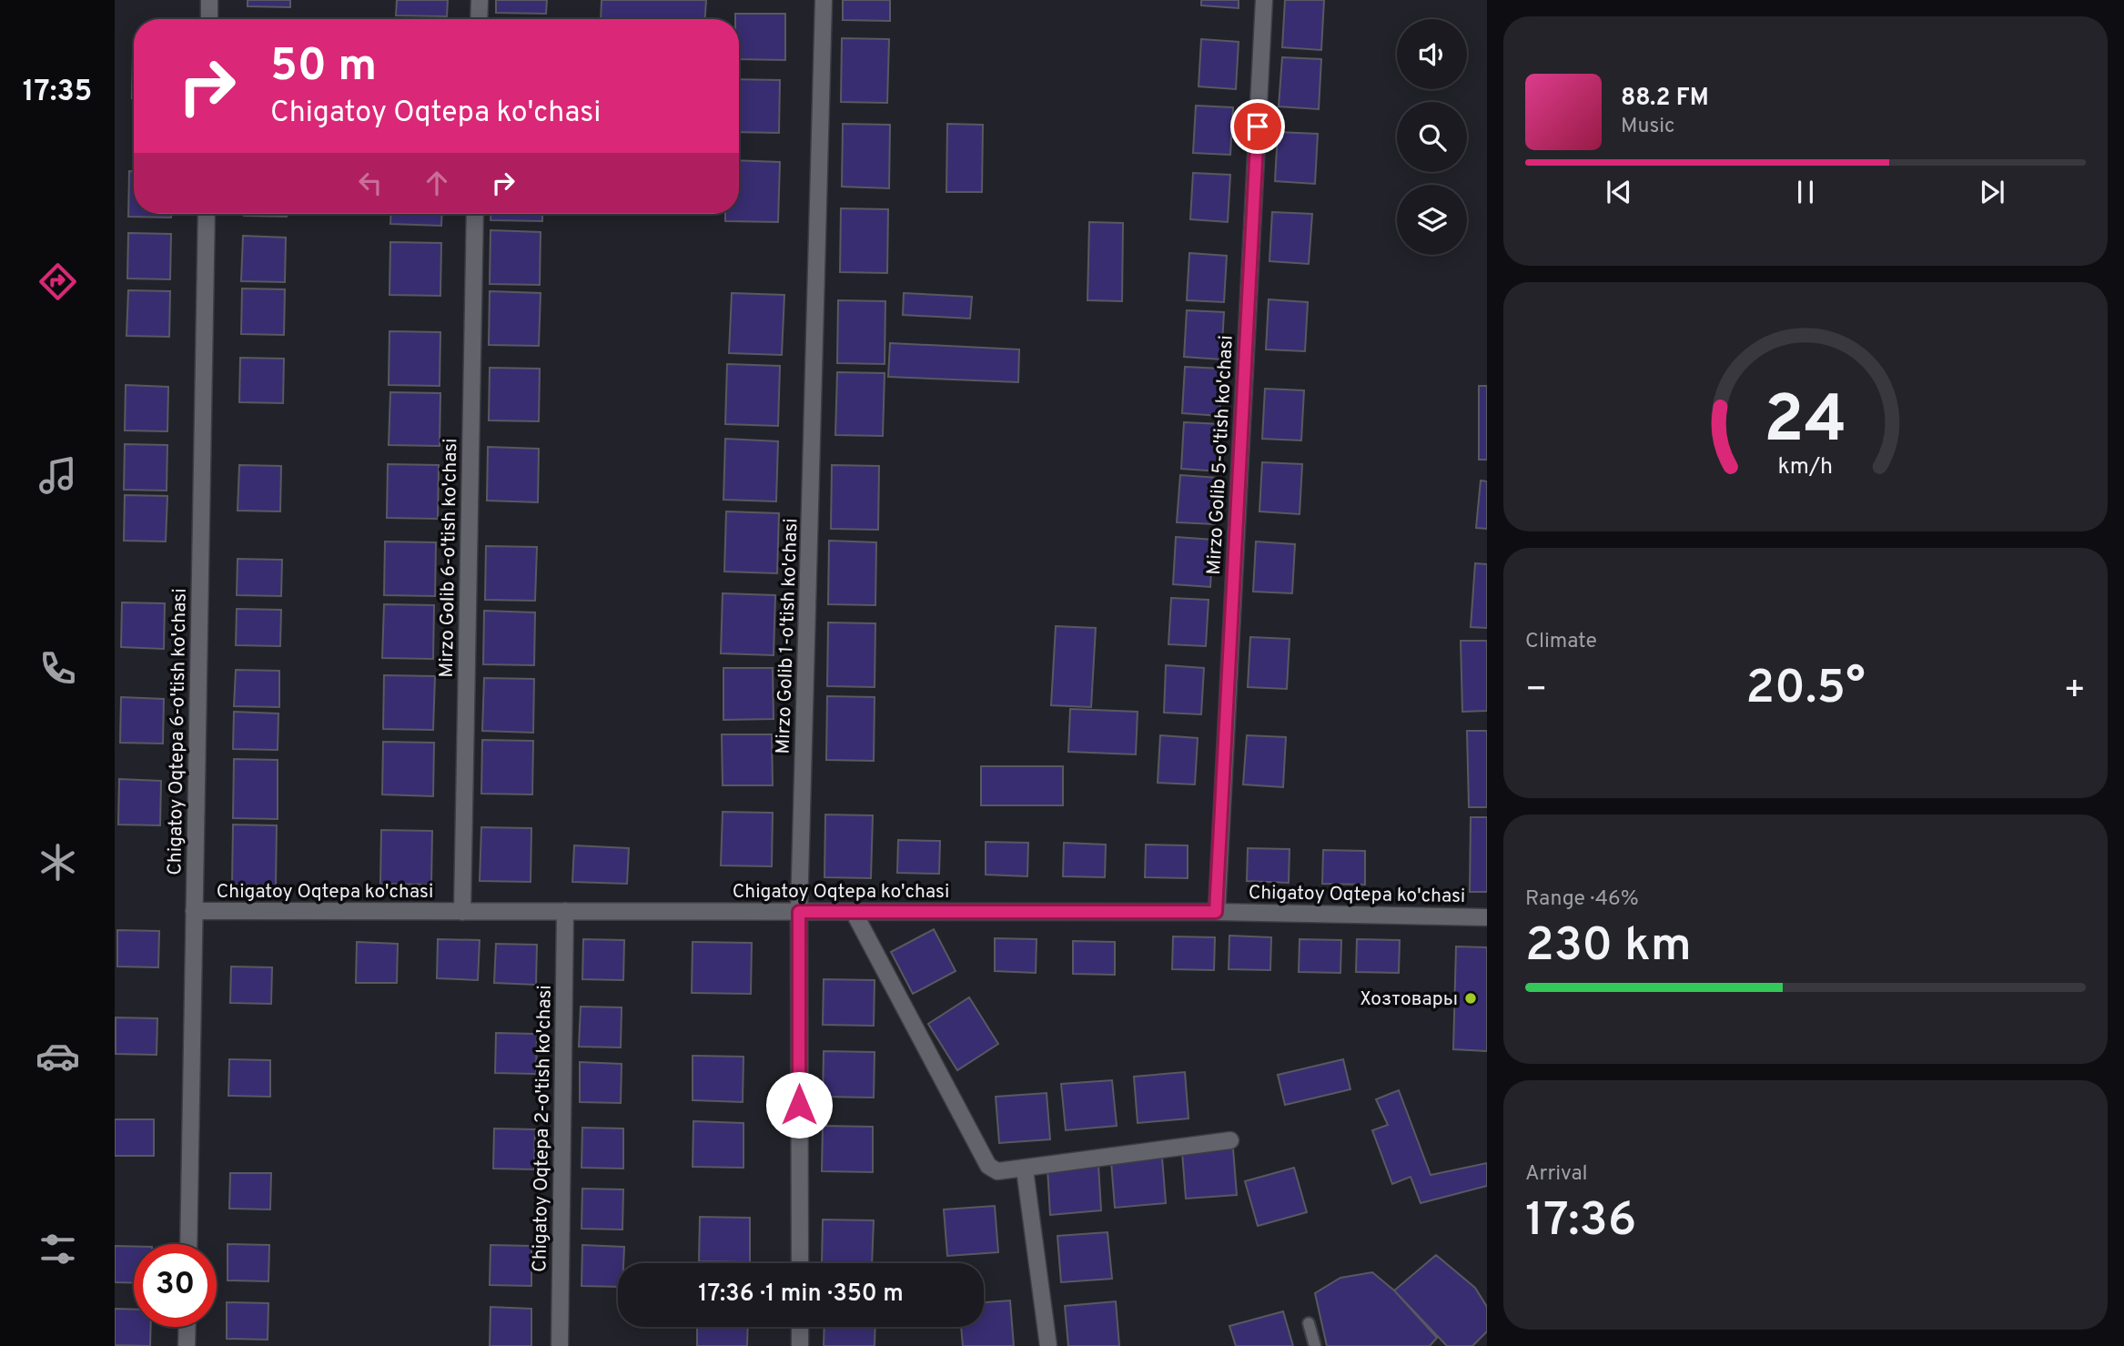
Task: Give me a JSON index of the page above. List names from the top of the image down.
{
  "streets": {
    "street": [
      "Mirzo Golib 5-o'tish ko'chasi",
      "Mirzo Golib 6-o'tish ko'chasi",
      "Mirzo Golib 1-o'tish ko'chasi",
      "Chigatoy Oqtepa 6-o'tish ko'chasi",
      "Chigatoy Oqtepa ko'chasi",
      "Chigatoy Oqtepa 2-o'tish ko'chasi"
    ]
  },
  "crossings": [
    ["Mirzo Golib 5-o'tish ko'chasi", "Chigatoy Oqtepa ko'chasi"],
    ["Mirzo Golib 6-o'tish ko'chasi", "Chigatoy Oqtepa ko'chasi"],
    ["Mirzo Golib 1-o'tish ko'chasi", "Chigatoy Oqtepa ko'chasi"],
    ["Chigatoy Oqtepa 6-o'tish ko'chasi", "Chigatoy Oqtepa ko'chasi"],
    ["Chigatoy Oqtepa ko'chasi", "Chigatoy Oqtepa 2-o'tish ko'chasi"]
  ],
  "places": ["Хозтовары"],
  "page": {
    "tabs": "17:35",
    "turn": ["50 m", "Chigatoy Oqtepa ko'chasi"],
    "song": ["88.2 FM", "Music"],
    "tile": [
      "Climate",
      ["Range · 46%", "230 km"],
      ["Arrival", "17:36"]
    ],
    "heat": ["−", "20.5°", "+"],
    "limit": "30",
    "trip": "17:36 · 1 min · 350 m",
    "gauge": ["24", "km/h"]
  }
}
